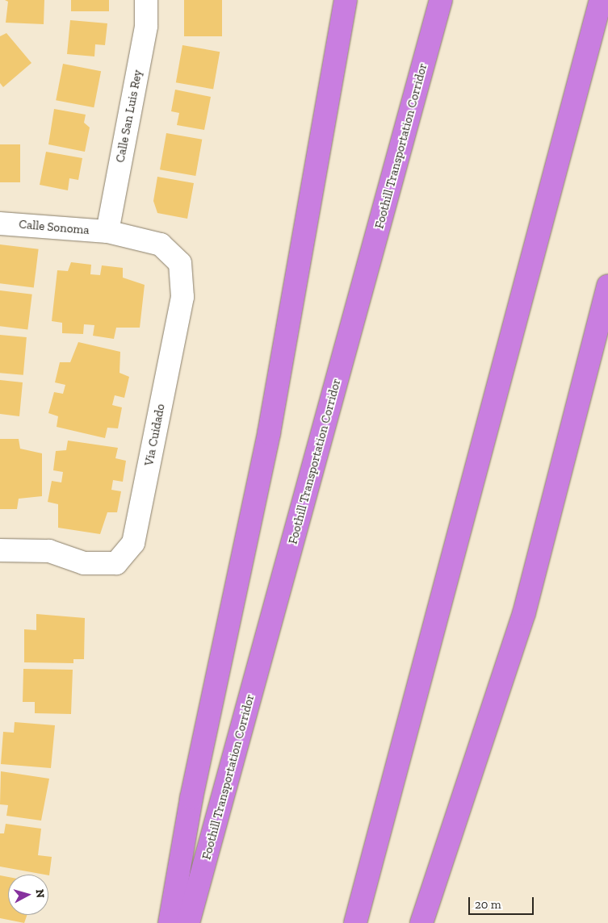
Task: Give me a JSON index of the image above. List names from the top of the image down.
{
  "streets": {
    "highway": ["Foothill Transportation Corridor"],
    "street": ["Calle San Luis Rey", "Calle Sonoma", "Via Cuidado"]
  },
  "crossings": [
    ["Calle San Luis Rey", "Calle Sonoma"],
    ["Calle San Luis Rey", "Via Cuidado"],
    ["Calle Sonoma", "Via Cuidado"]
  ],
  "scale_bar": "20 m",
  "north": "right"
}
